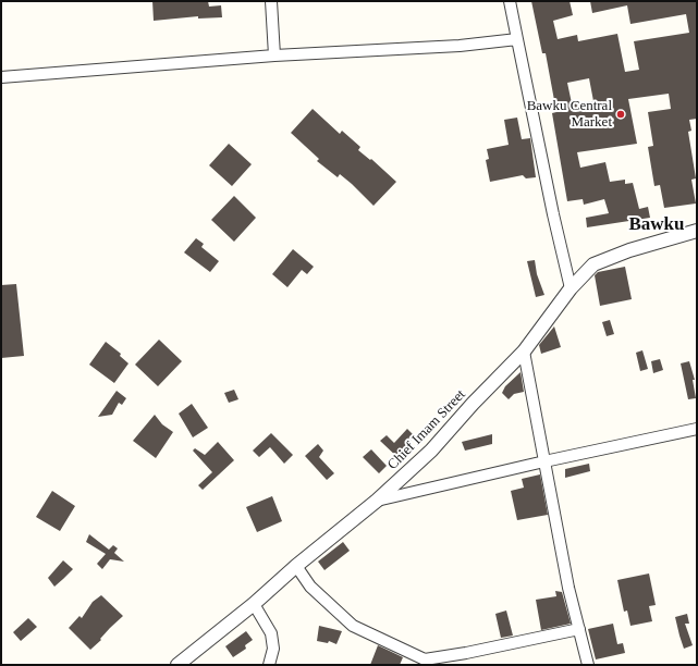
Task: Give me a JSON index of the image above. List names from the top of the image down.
{
  "streets": {
    "street": ["Chief Imam Street"]
  },
  "districts": ["Bawku"],
  "places": ["Bawku Central Market"]
}
